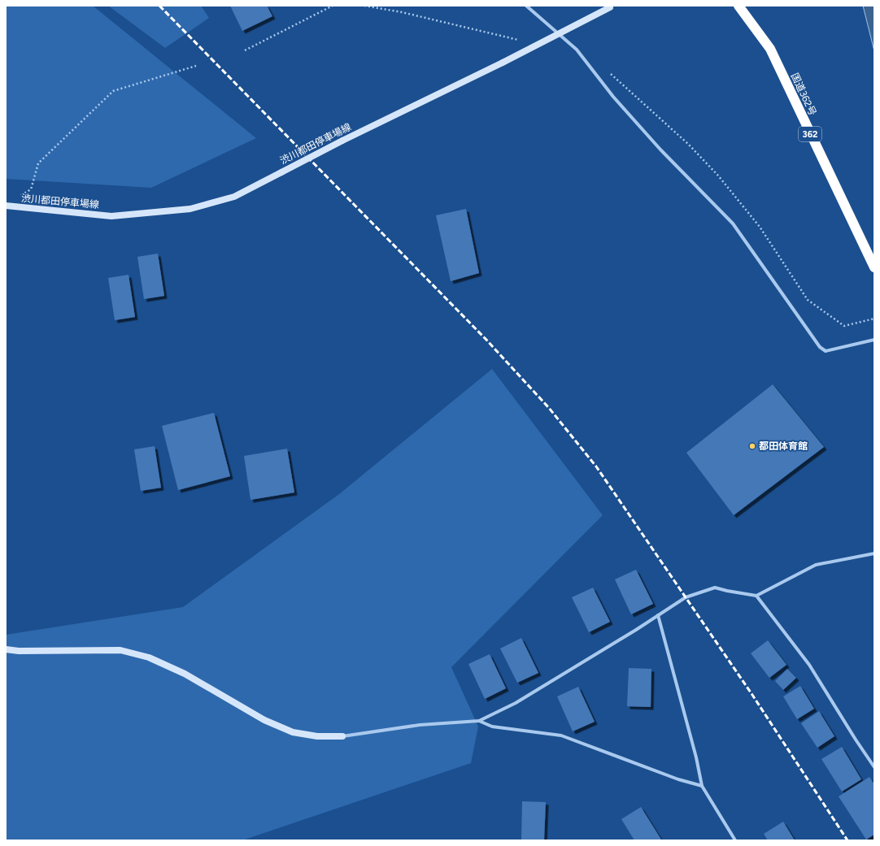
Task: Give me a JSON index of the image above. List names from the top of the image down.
{
  "streets": {
    "highway": ["国道362号", "362"],
    "main road": ["渋川都田停車場線"]
  },
  "places": ["都田体育館"]
}
